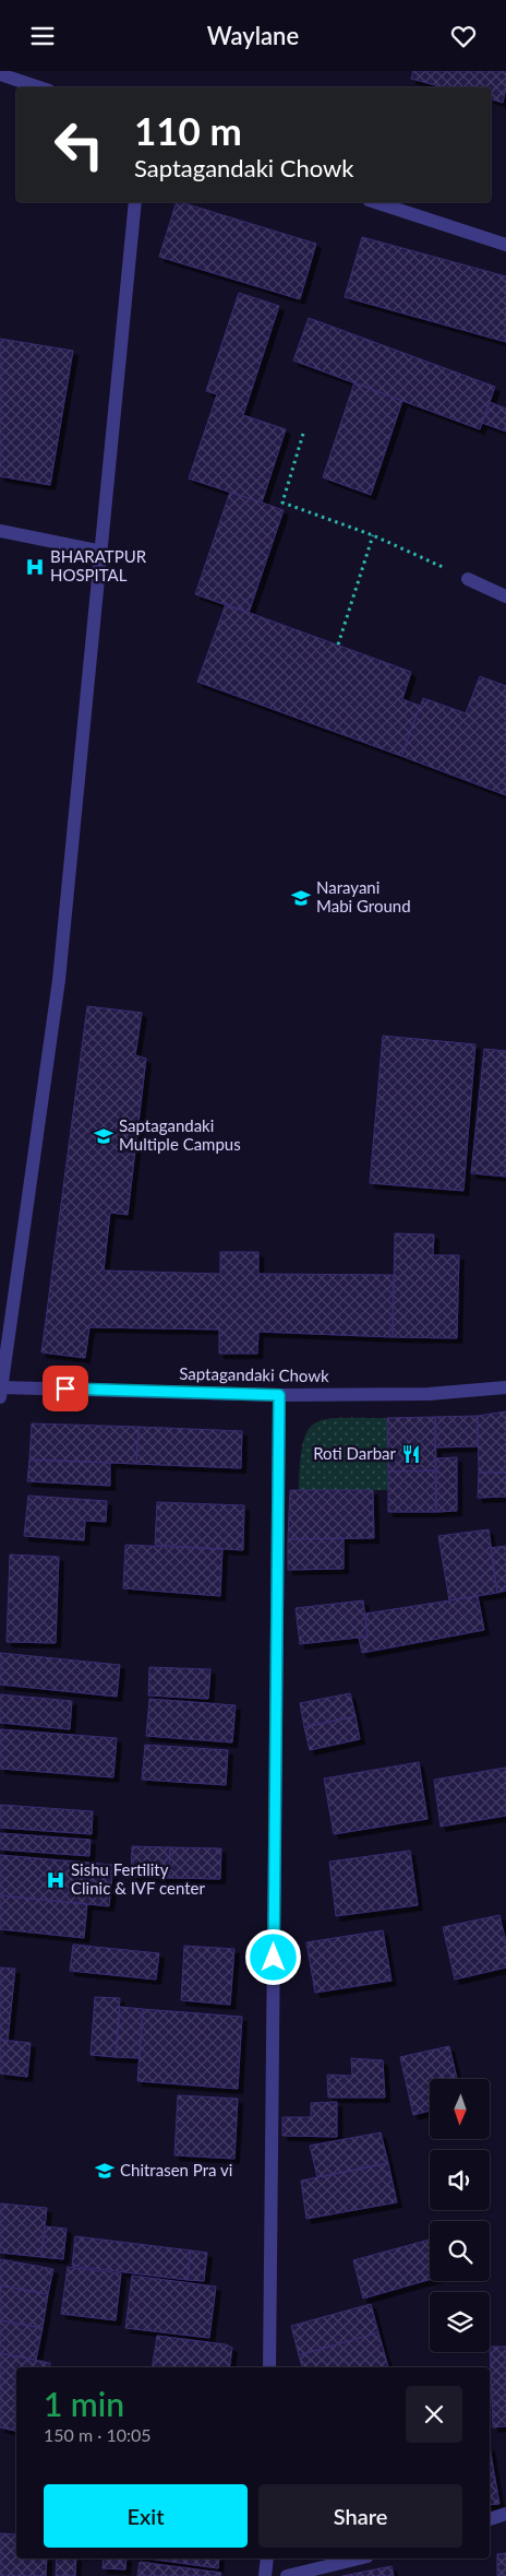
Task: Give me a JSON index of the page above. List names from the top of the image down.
{
  "streets": {
    "street": ["Saptagandaki Chowk"]
  },
  "places": {
    "hospital": ["BHARATPUR HOSPITAL", "Sishu Fertility Clinic & IVF center"],
    "school or university": ["Narayani Mabi Ground", "Saptagandaki Multiple Campus", "Chitrasen Pra vi"],
    "restaurant": ["Roti Darbar"]
  },
  "north": "bottom",
  "page": {
    "header": "Waylane",
    "turn": ["110 m", "Saptagandaki Chowk"],
    "heading": ["1 min", "150 m · 10:05"],
    "buttons": ["Exit", "Share"]
  }
}
